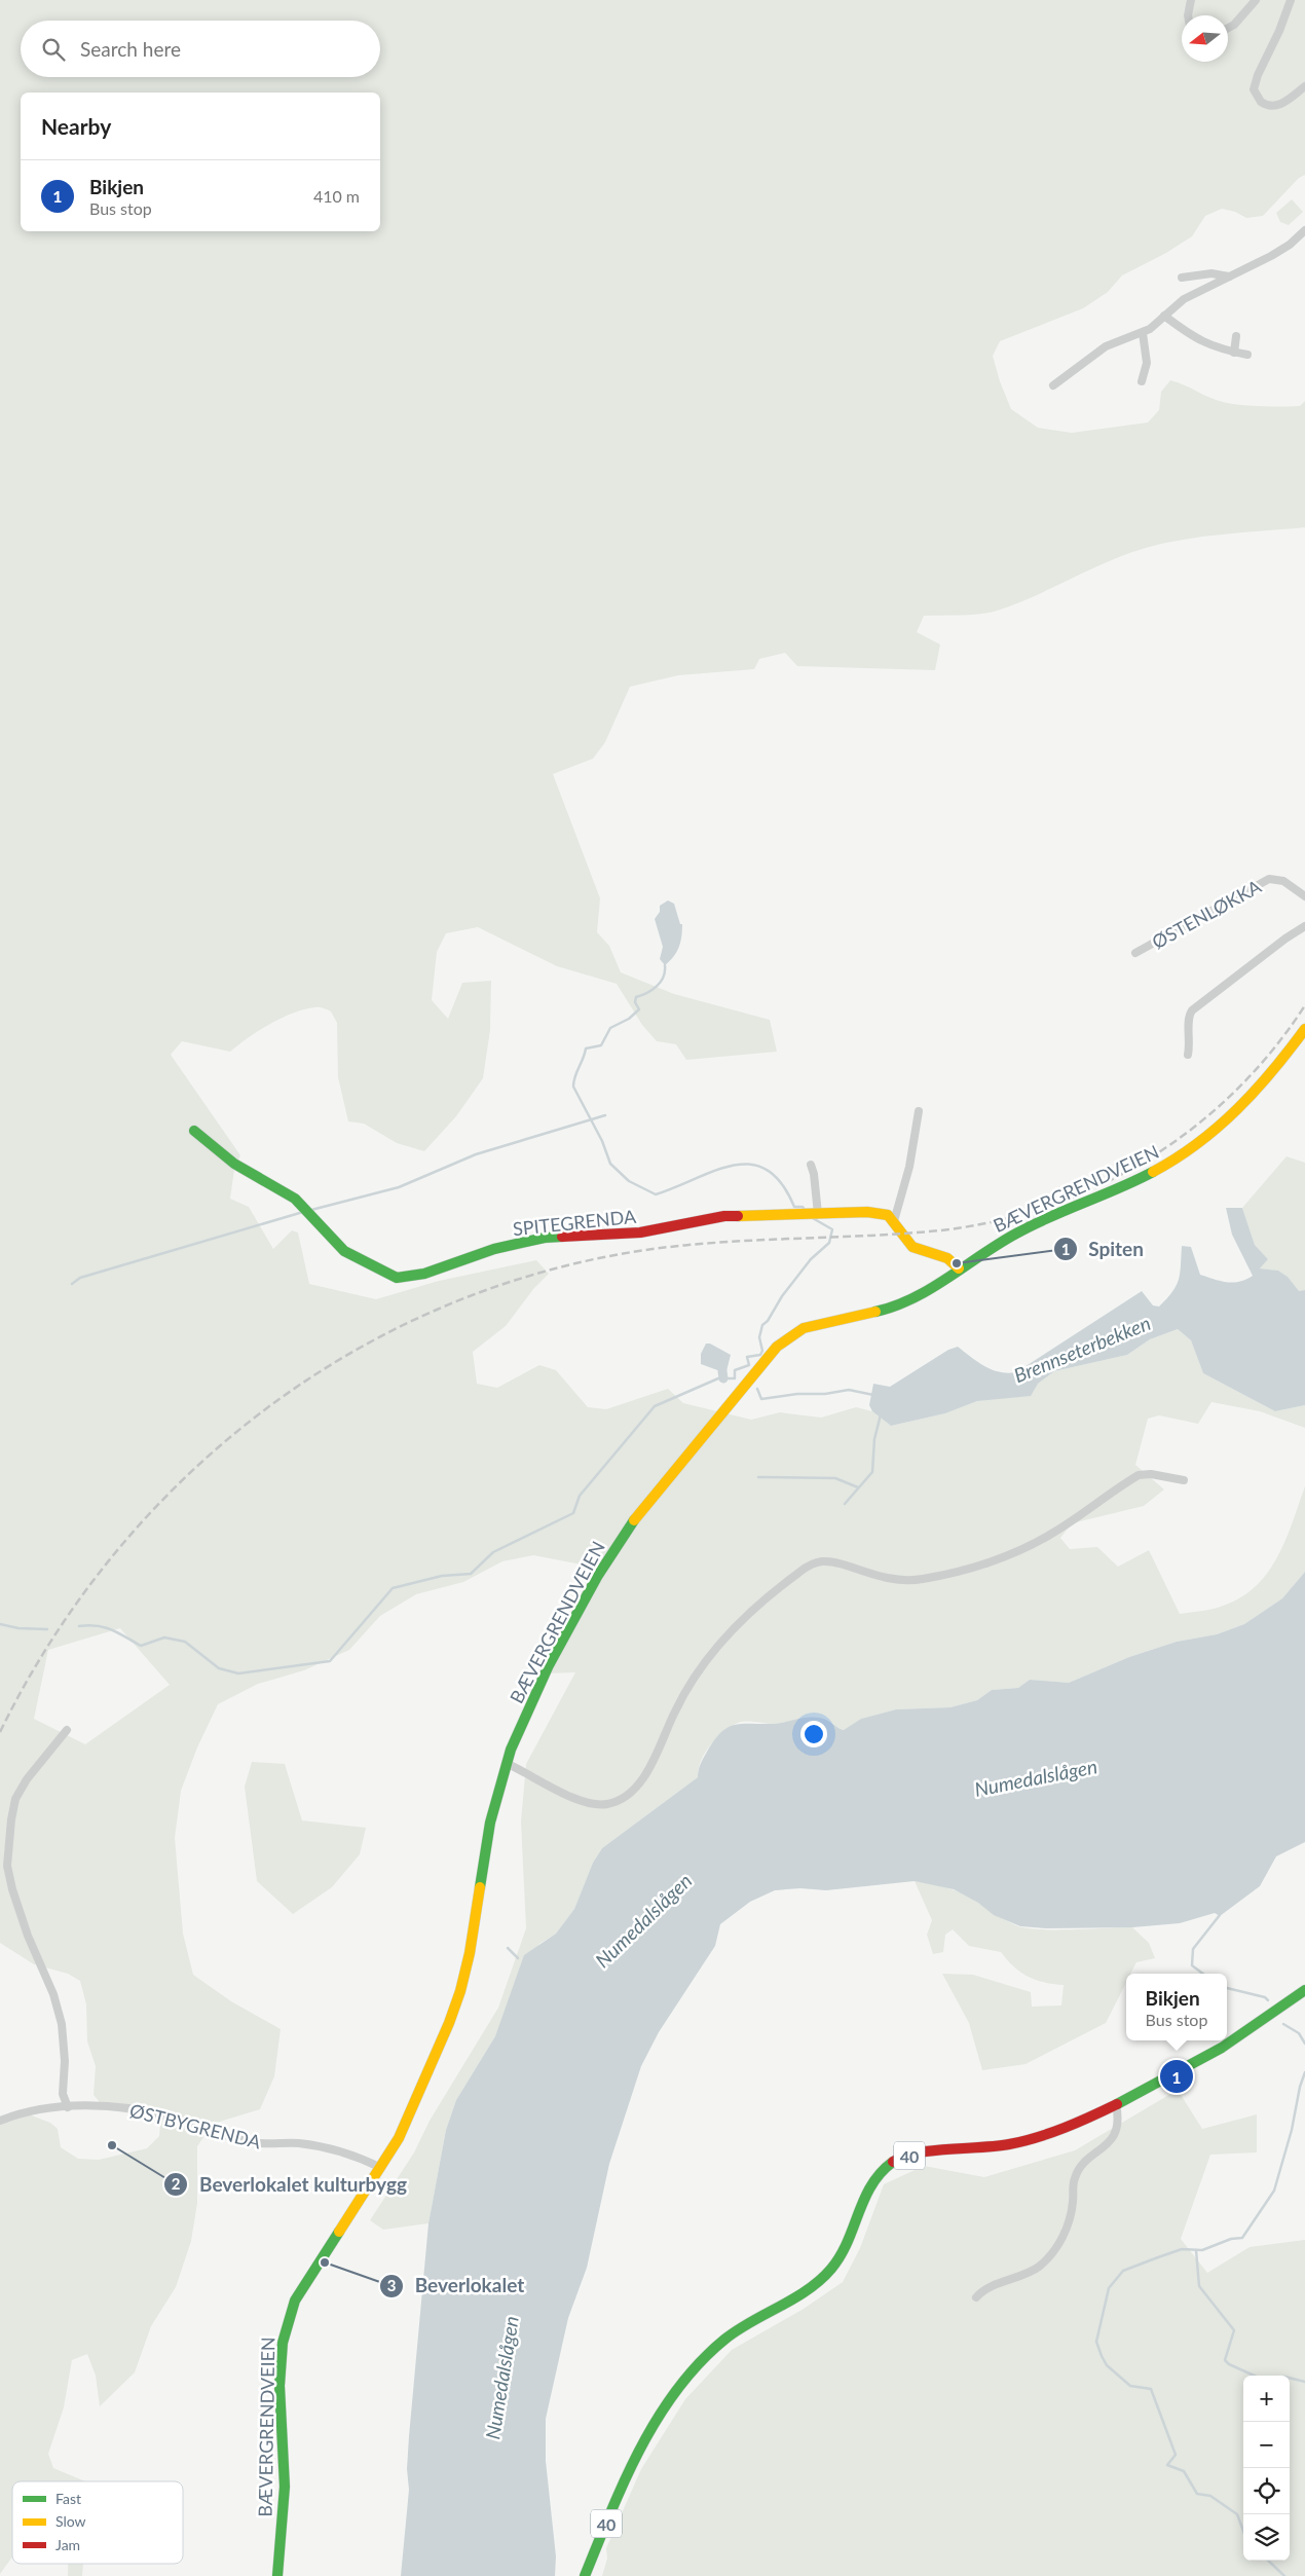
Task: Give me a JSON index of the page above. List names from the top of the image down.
{
  "streets": {
    "main road": ["BÆVERGRENDVEIEN", "SPITEGRENDA", "40"],
    "street": ["ØSTENLØKKA", "ØSTBYGRENDA"]
  },
  "crossings": [
    ["BÆVERGRENDVEIEN", "ØSTBYGRENDA"]
  ],
  "water": ["Brennseterbekken", "Numedalslågen"],
  "places": ["Spiten", "Beverlokalet kulturbygg", "Beverlokalet"],
  "legend": ["Fast", "Slow", "Jam"],
  "north": "left",
  "page": {
    "search": "Search here",
    "heading": "Nearby",
    "list": [
      {
        "mark": "1",
        "name": "Bikjen",
        "note": "Bus stop",
        "value": "410 m"
      }
    ],
    "popup": ["Bikjen", "Bus stop"],
    "pins": "1",
    "map_buttons": ["+", "−"]
  }
}
